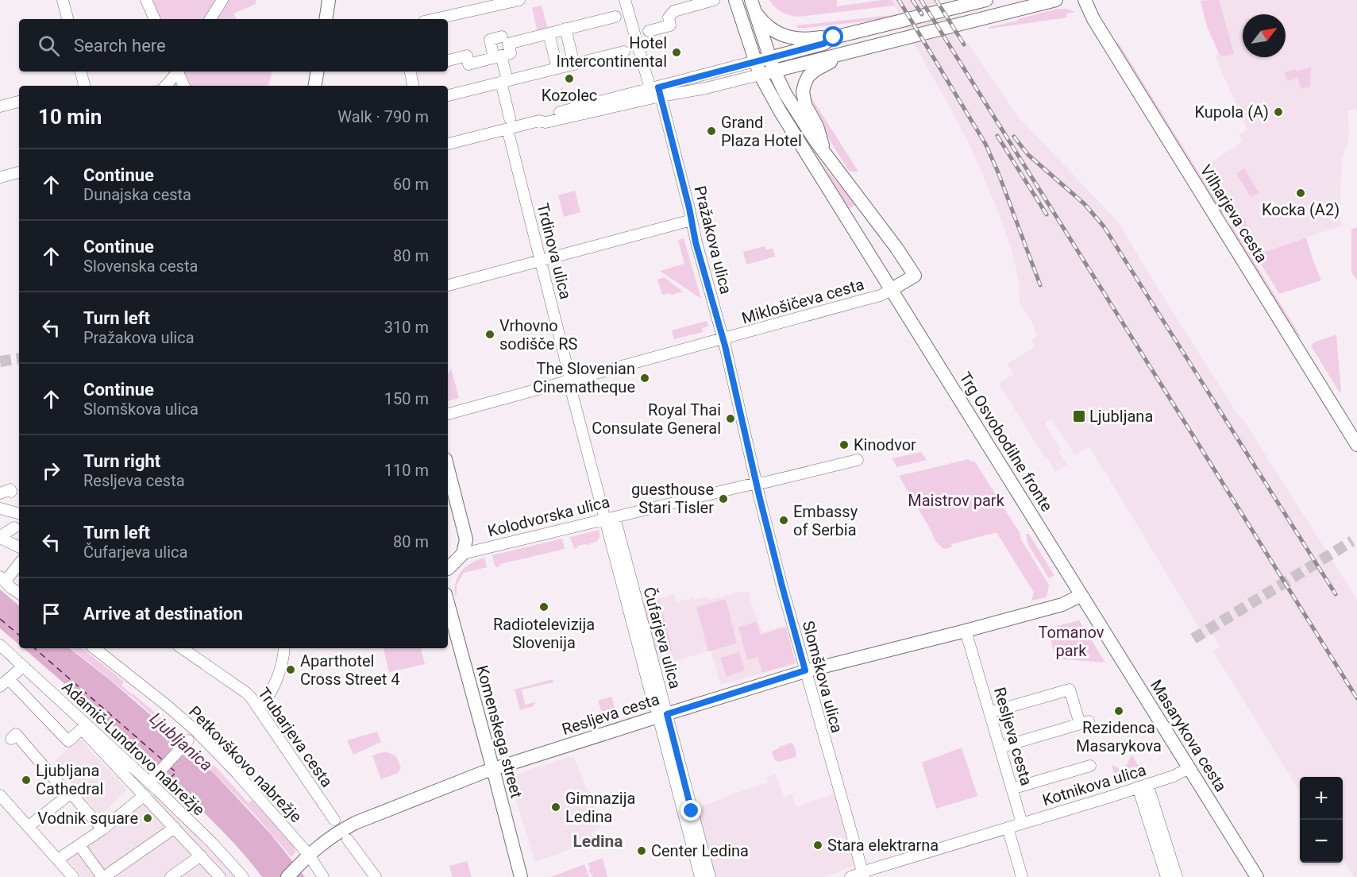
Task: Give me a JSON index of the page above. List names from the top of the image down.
{
  "streets": {
    "main road": [
      "Vilharjeva cesta",
      "Trg Osvobodilne fronte",
      "Kolodvorska ulica",
      "Resljeva cesta",
      "Komenskega street",
      "Masarykova cesta"
    ],
    "street": [
      "Pražakova ulica",
      "Trdinova ulica",
      "Miklošičeva cesta",
      "Čufarjeva ulica",
      "Slomškova ulica",
      "Trubarjeva cesta",
      "Adamič-Lundrovo nabrežje",
      "Petkovškovo nabrežje",
      "Kotnikova ulica"
    ]
  },
  "crossings": [
    ["Pražakova ulica", "Miklošičeva cesta"],
    ["Pražakova ulica", "Kolodvorska ulica"],
    ["Pražakova ulica", "Slomškova ulica"],
    ["Trdinova ulica", "Miklošičeva cesta"],
    ["Trdinova ulica", "Čufarjeva ulica"],
    ["Miklošičeva cesta", "Trg Osvobodilne fronte"],
    ["Miklošičeva cesta", "Čufarjeva ulica"],
    ["Trg Osvobodilne fronte", "Resljeva cesta"],
    ["Trg Osvobodilne fronte", "Masarykova cesta"],
    ["Kolodvorska ulica", "Čufarjeva ulica"],
    ["Kolodvorska ulica", "Slomškova ulica"],
    ["Čufarjeva ulica", "Resljeva cesta"],
    ["Slomškova ulica", "Resljeva cesta"],
    ["Slomškova ulica", "Kotnikova ulica"],
    ["Resljeva cesta", "Komenskega street"],
    ["Resljeva cesta", "Petkovškovo nabrežje"],
    ["Resljeva cesta", "Kotnikova ulica"],
    ["Masarykova cesta", "Kotnikova ulica"]
  ],
  "districts": ["Ledina"],
  "water": ["Ljubljanica"],
  "parks": ["Maistrov park", "Tomanov park"],
  "places": {
    "other": [
      "Hotel Intercontinental",
      "Kozolec",
      "Kupola (A)",
      "Grand Plaza Hotel",
      "Kocka (A2)",
      "Vrhovno sodišče RS",
      "The Slovenian Cinematheque",
      "Royal Thai Consulate General",
      "Kinodvor",
      "guesthouse Stari Tisler",
      "Embassy of Serbia",
      "Radiotelevizija Slovenija",
      "Aparthotel Cross Street 4",
      "Rezidenca Masarykova",
      "Ljubljana Cathedral",
      "Gimnazija Ledina",
      "Vodnik square",
      "Stara elektrarna",
      "Center Ledina"
    ],
    "transit": ["Ljubljana"]
  },
  "north": "top right",
  "page": {
    "search": "Search here",
    "heading": ["10 min", "Walk · 790 m"],
    "list": [
      ["Continue", "Dunajska cesta", "60 m"],
      ["Continue", "Slovenska cesta", "80 m"],
      ["Turn left", "Pražakova ulica", "310 m"],
      ["Continue", "Slomškova ulica", "150 m"],
      ["Turn right", "Resljeva cesta", "110 m"],
      ["Turn left", "Čufarjeva ulica", "80 m"],
      "Arrive at destination"
    ],
    "map_buttons": ["+", "−"]
  }
}
